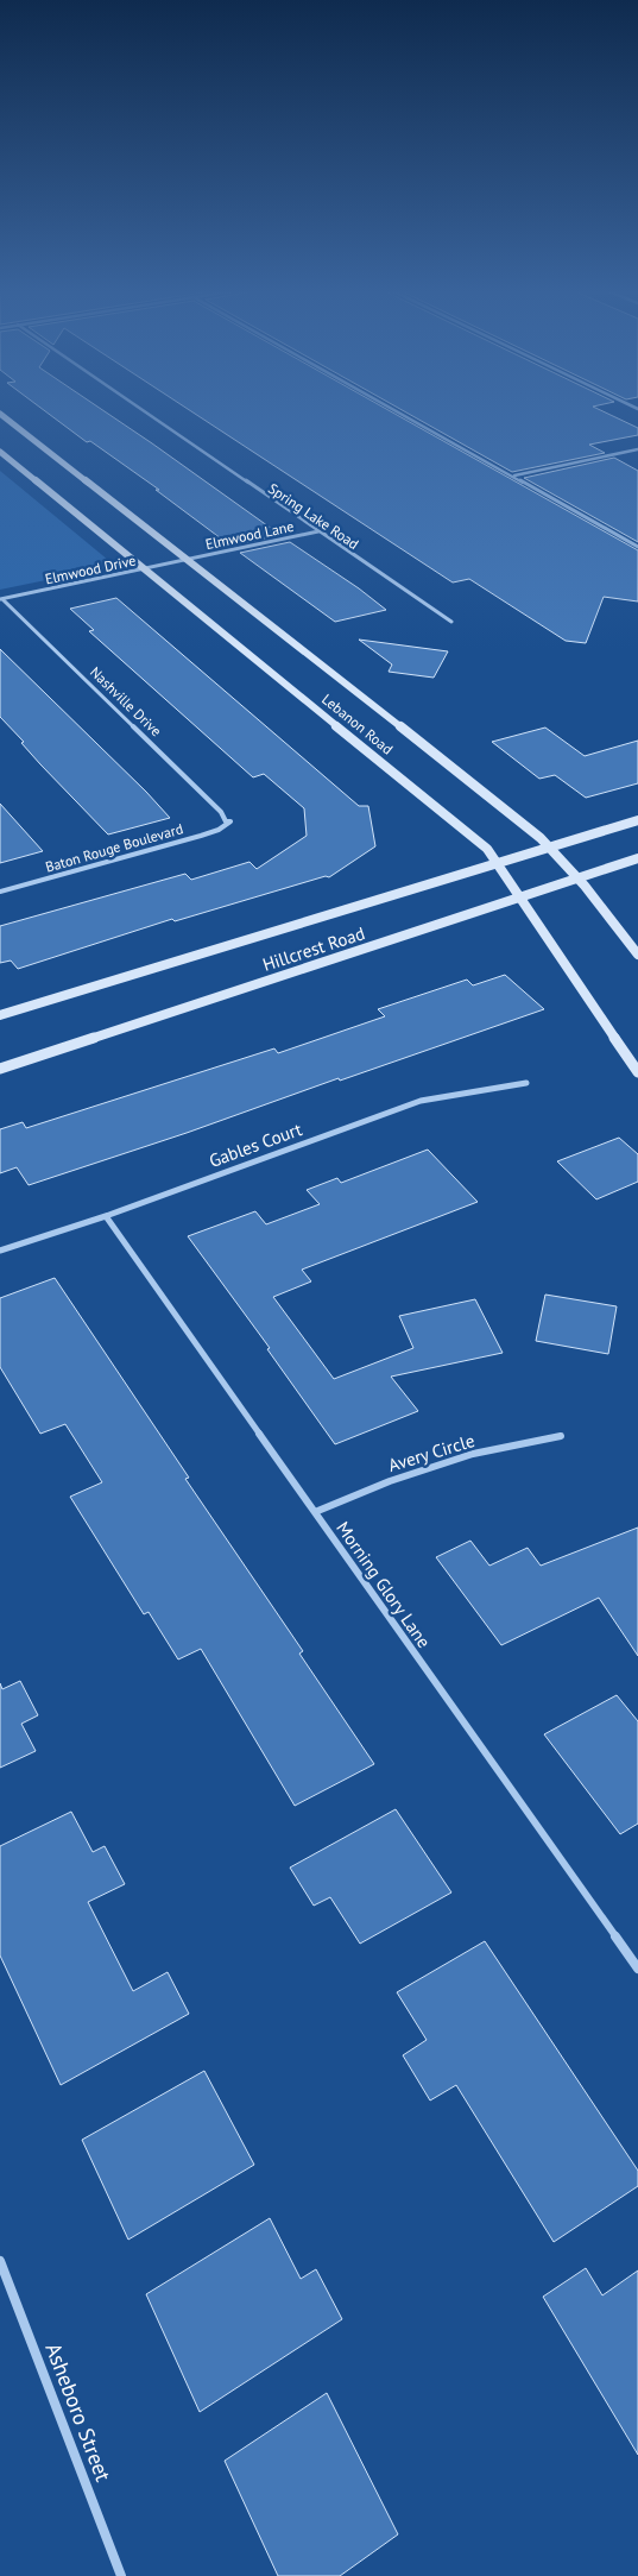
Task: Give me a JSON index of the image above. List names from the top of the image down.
{
  "streets": {
    "main road": ["Lebanon Road", "Hillcrest Road"],
    "street": [
      "Spring Lake Road",
      "Elmwood Lane",
      "Elmwood Drive",
      "Nashville Drive",
      "Baton Rouge Boulevard",
      "Gables Court",
      "Avery Circle",
      "Morning Glory Lane",
      "Asheboro Street"
    ]
  },
  "crossings": [
    ["Spring Lake Road", "Elmwood Lane"],
    ["Elmwood Lane", "Elmwood Drive"],
    ["Elmwood Lane", "Lebanon Road"],
    ["Elmwood Drive", "Nashville Drive"],
    ["Elmwood Drive", "Lebanon Road"],
    ["Nashville Drive", "Baton Rouge Boulevard"],
    ["Lebanon Road", "Hillcrest Road"],
    ["Gables Court", "Morning Glory Lane"],
    ["Avery Circle", "Morning Glory Lane"]
  ]
}
